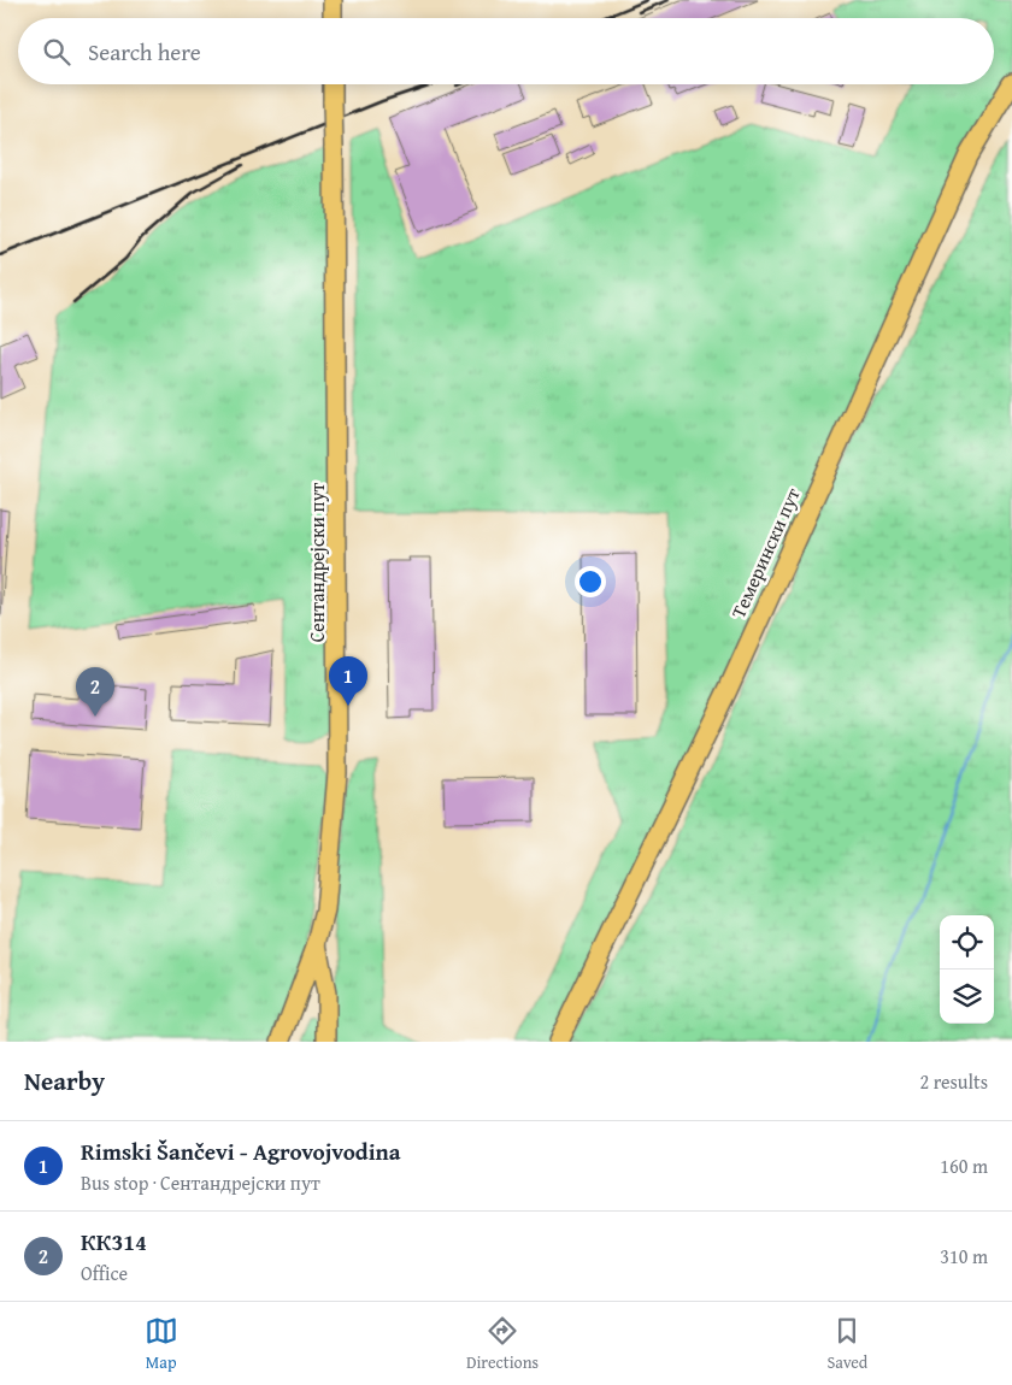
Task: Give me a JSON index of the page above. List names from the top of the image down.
{
  "streets": {
    "main road": ["Темерински пут", "Сентандрејски пут"]
  },
  "page": {
    "search": "Search here",
    "pins": ["1", "2"],
    "heading": ["Nearby", "2 results"],
    "list": [
      {
        "mark": "1",
        "name": "Rimski Šančevi - Agrovojvodina",
        "note": "Bus stop · Сентандрејски пут",
        "value": "160 m"
      },
      {
        "mark": "2",
        "name": "КК314",
        "note": "Office",
        "value": "310 m"
      }
    ],
    "nav": ["Map", "Directions", "Saved"]
  }
}
